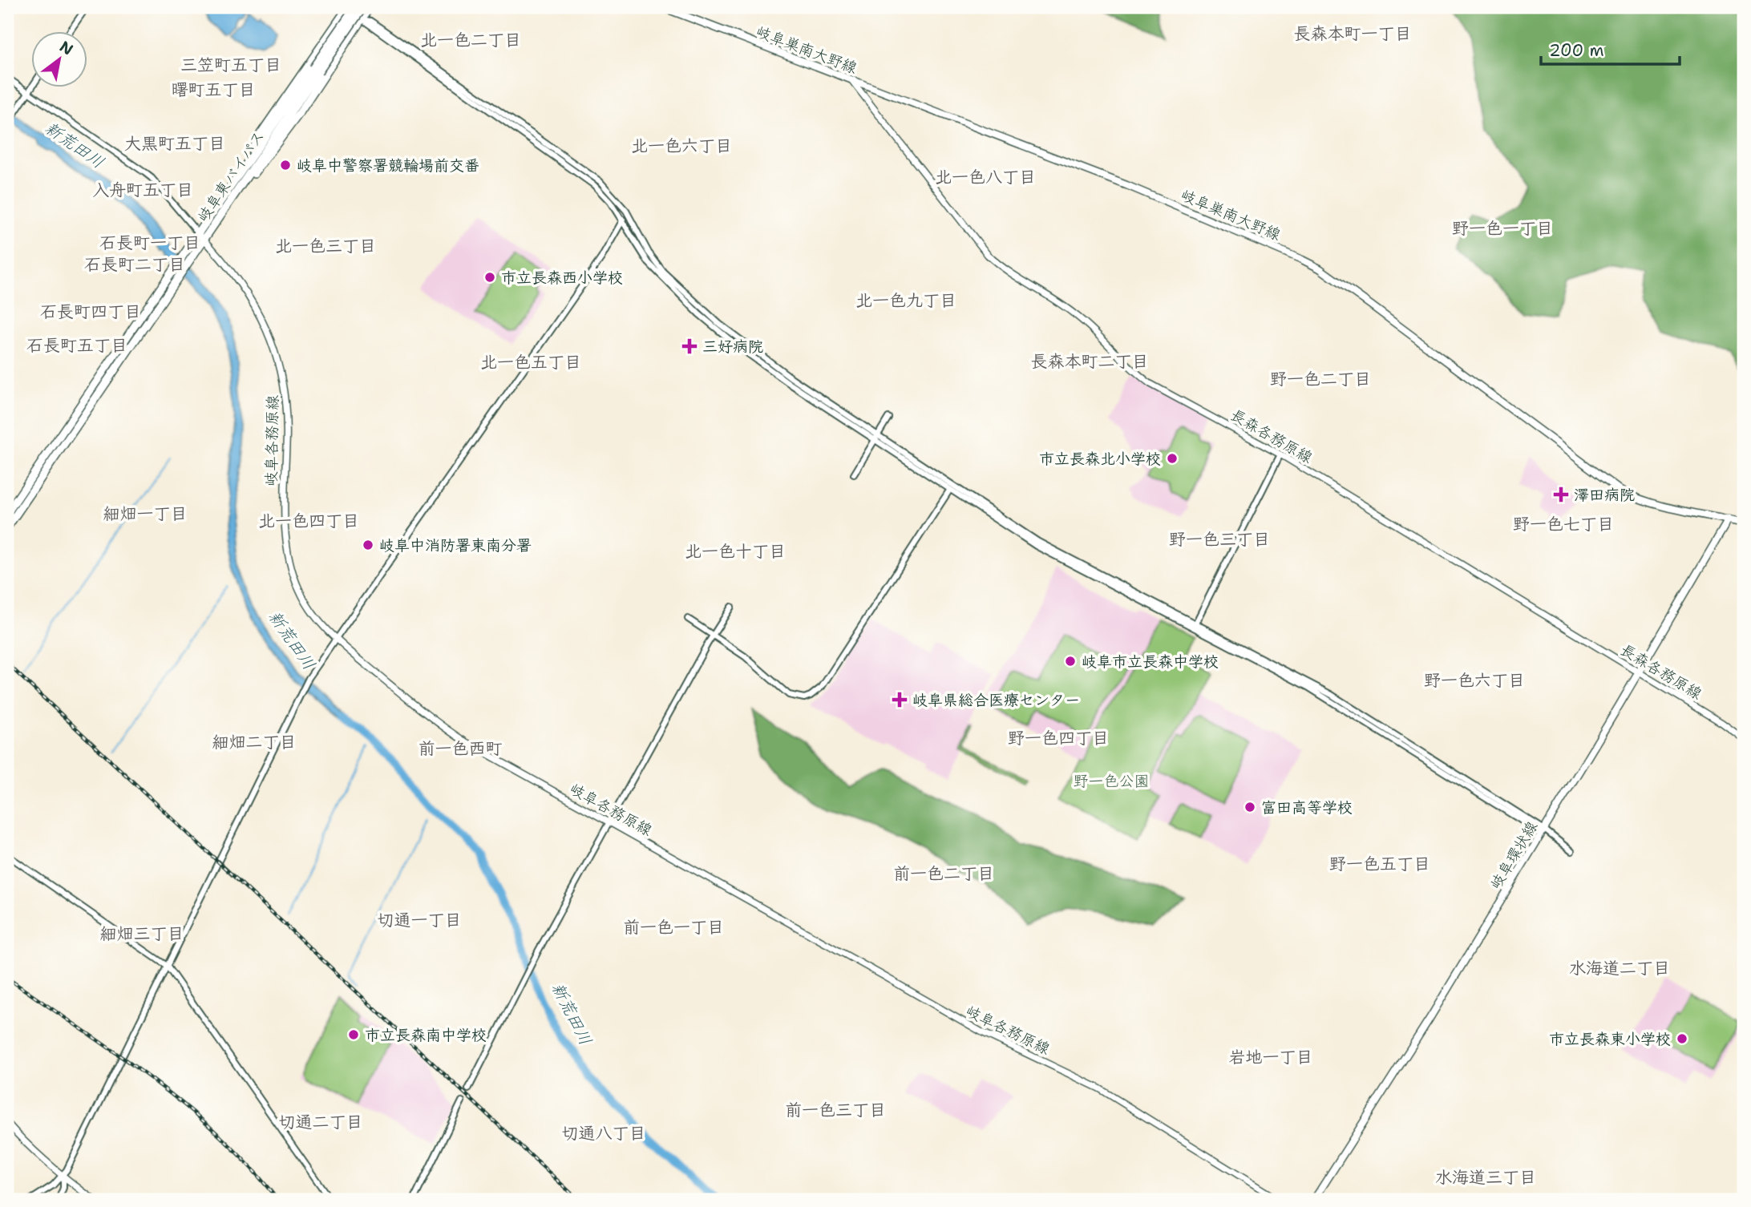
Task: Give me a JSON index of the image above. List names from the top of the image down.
{
  "streets": {
    "highway": ["岐阜東バイパス"],
    "main road": [
      "岐阜巣南大野線",
      "長森各務原線",
      "岐阜各務原線",
      "岐阜環状線"
    ]
  },
  "crossings": [
    ["岐阜巣南大野線", "長森各務原線"],
    ["岐阜巣南大野線", "岐阜環状線"],
    ["岐阜東バイパス", "岐阜各務原線"],
    ["長森各務原線", "岐阜環状線"]
  ],
  "districts": [
    "長森本町一丁目",
    "北一色二丁目",
    "三笠町五丁目",
    "曙町五丁目",
    "大黒町五丁目",
    "北一色六丁目",
    "北一色八丁目",
    "入舟町五丁目",
    "野一色一丁目",
    "石長町一丁目",
    "北一色三丁目",
    "石長町二丁目",
    "北一色九丁目",
    "石長町四丁目",
    "石長町五丁目",
    "長森本町二丁目",
    "北一色五丁目",
    "野一色二丁目",
    "細畑一丁目",
    "北一色四丁目",
    "野一色七丁目",
    "野一色三丁目",
    "北一色十丁目",
    "野一色六丁目",
    "野一色四丁目",
    "細畑二丁目",
    "前一色西町",
    "野一色五丁目",
    "前一色二丁目",
    "切通一丁目",
    "前一色一丁目",
    "細畑三丁目",
    "水海道二丁目",
    "岩地一丁目",
    "前一色三丁目",
    "切通二丁目",
    "切通八丁目",
    "水海道三丁目"
  ],
  "water": ["新荒田川"],
  "parks": ["野一色公園"],
  "places": {
    "other": [
      "岐阜中警察署競輪場前交番",
      "市立長森西小学校",
      "市立長森北小学校",
      "岐阜中消防署東南分署",
      "岐阜市立長森中学校",
      "富田高等学校",
      "市立長森南中学校",
      "市立長森東小学校"
    ],
    "health": ["三好病院", "澤田病院", "岐阜県総合医療センター"]
  },
  "scale_bar": "200 m",
  "north": "top right"
}
